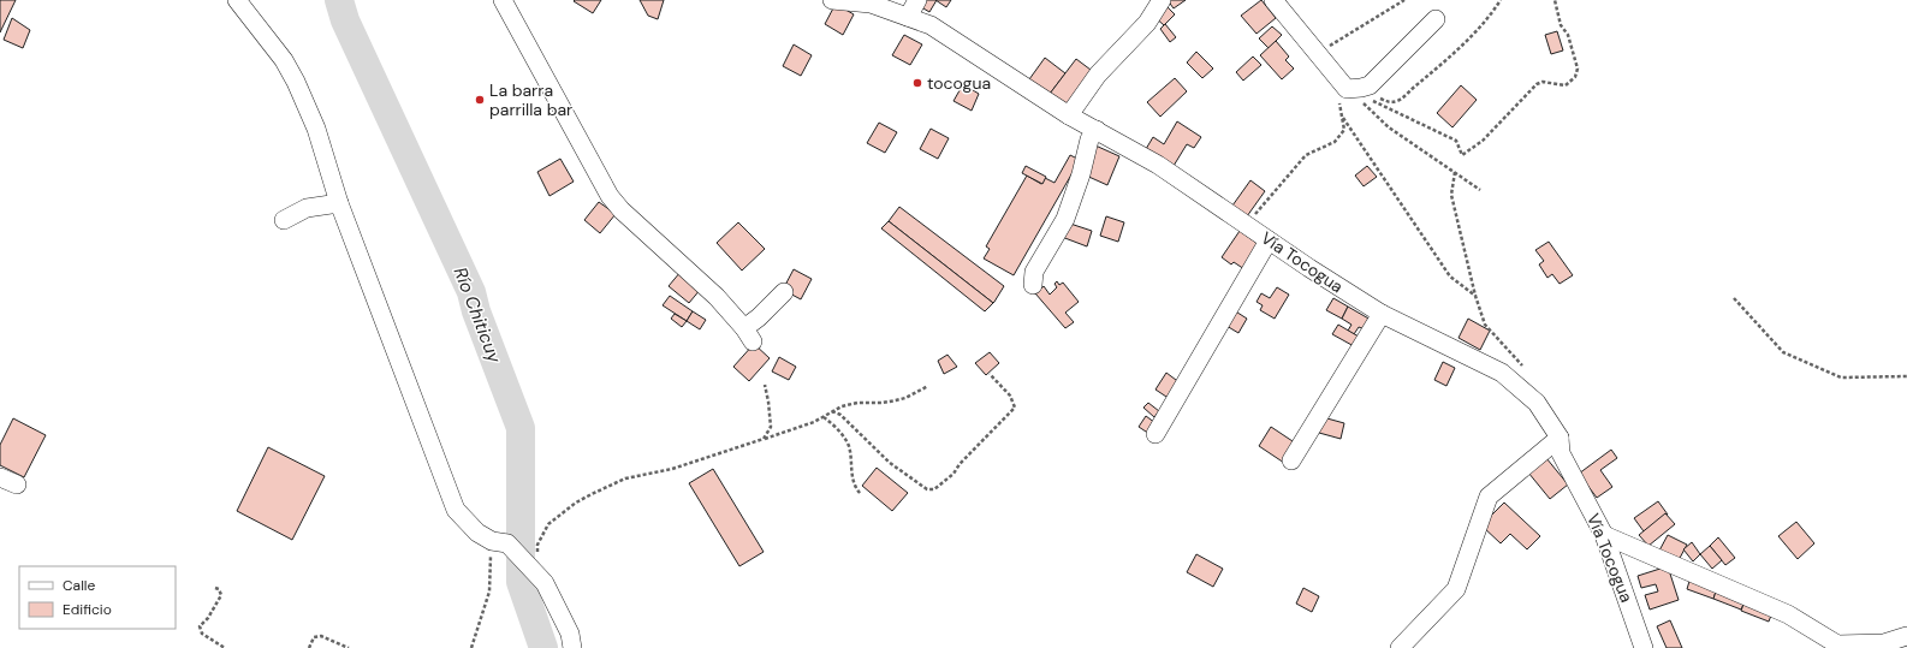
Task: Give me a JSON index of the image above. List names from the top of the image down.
{
  "streets": {
    "street": ["Vía Tocogua"]
  },
  "water": ["Río Chiticuy"],
  "places": ["tocogua", "La barra parrilla bar"],
  "legend": ["Calle", "Edificio"]
}
